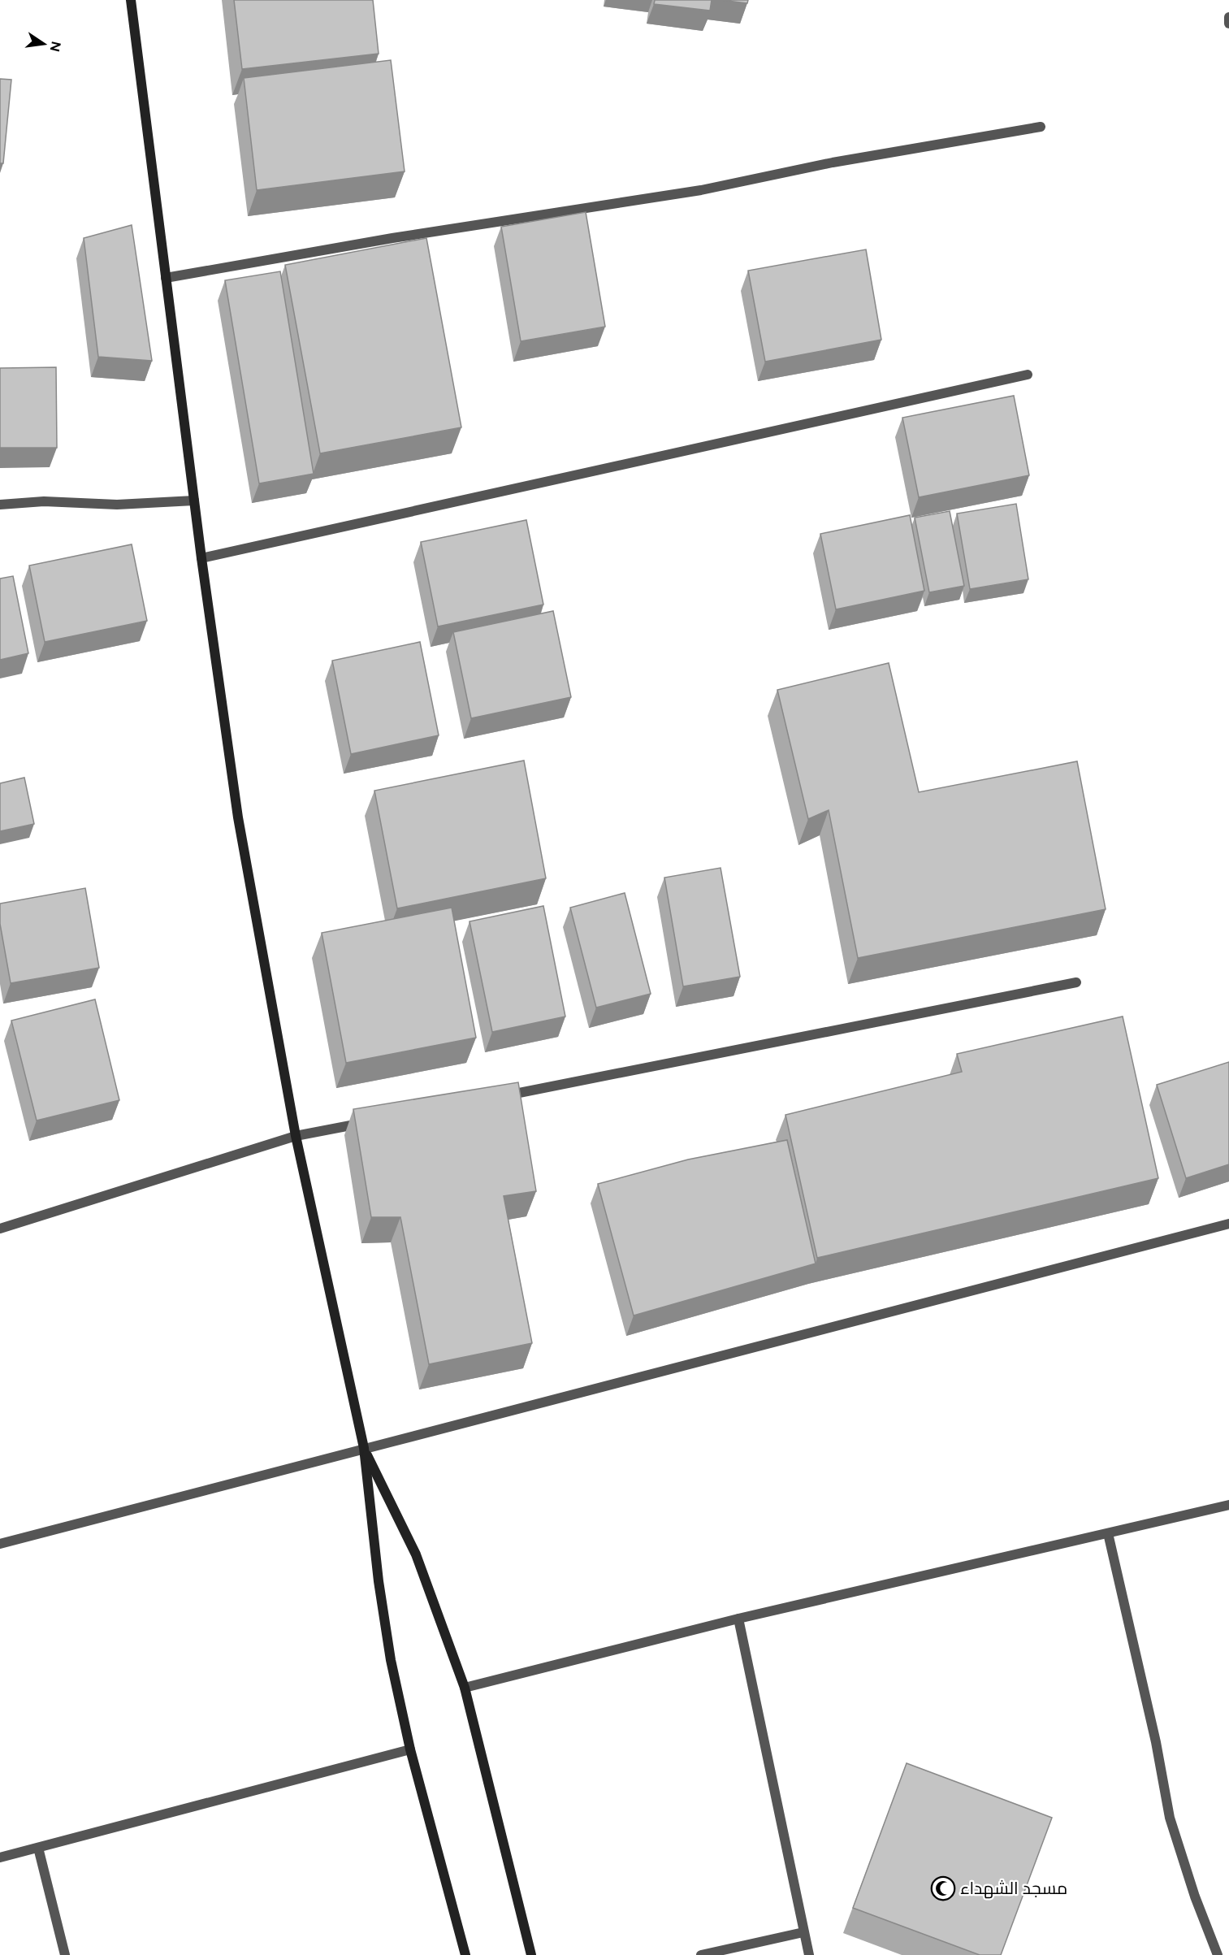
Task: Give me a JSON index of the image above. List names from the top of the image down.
{
  "places": {
    "mosque": ["مسجد الشهداء"]
  },
  "north": "right"
}
